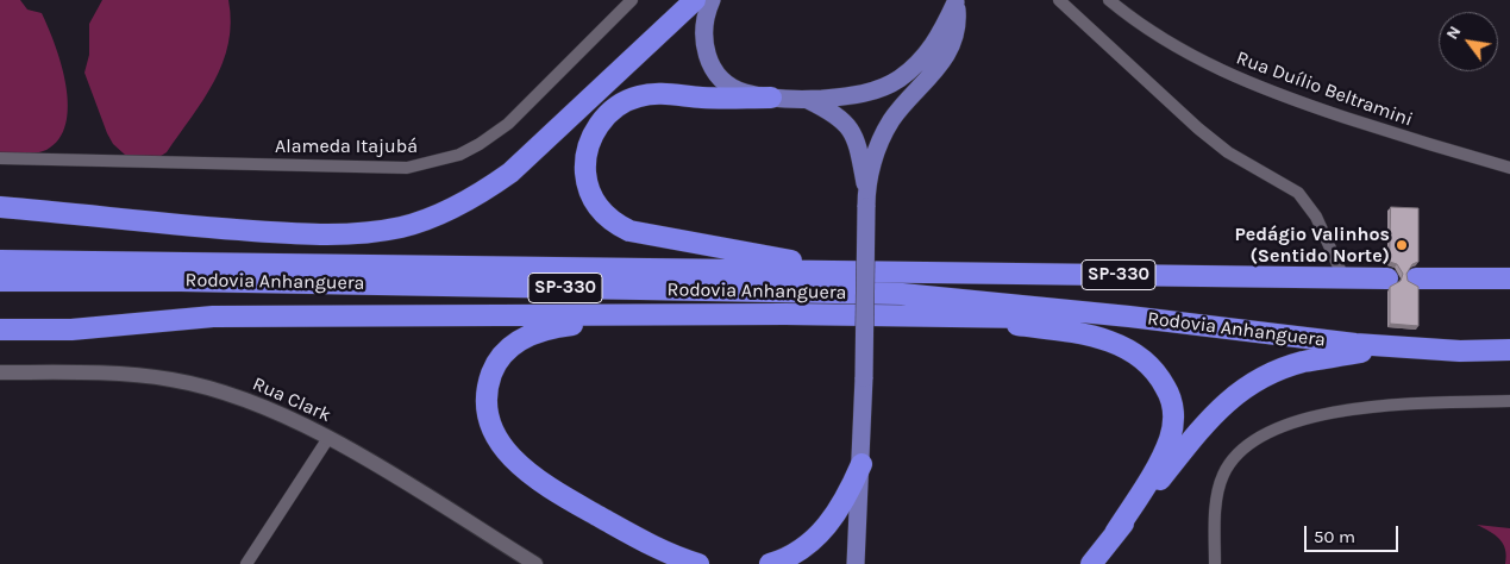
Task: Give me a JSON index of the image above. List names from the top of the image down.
{
  "streets": {
    "highway": ["SP-330", "Rodovia Anhanguera"],
    "street": ["Rua Duílio Beltramini", "Alameda Itajubá", "Rua Clark"]
  },
  "places": ["Pedágio Valinhos (Sentido Norte)"],
  "scale_bar": "50 m",
  "north": "top left"
}
